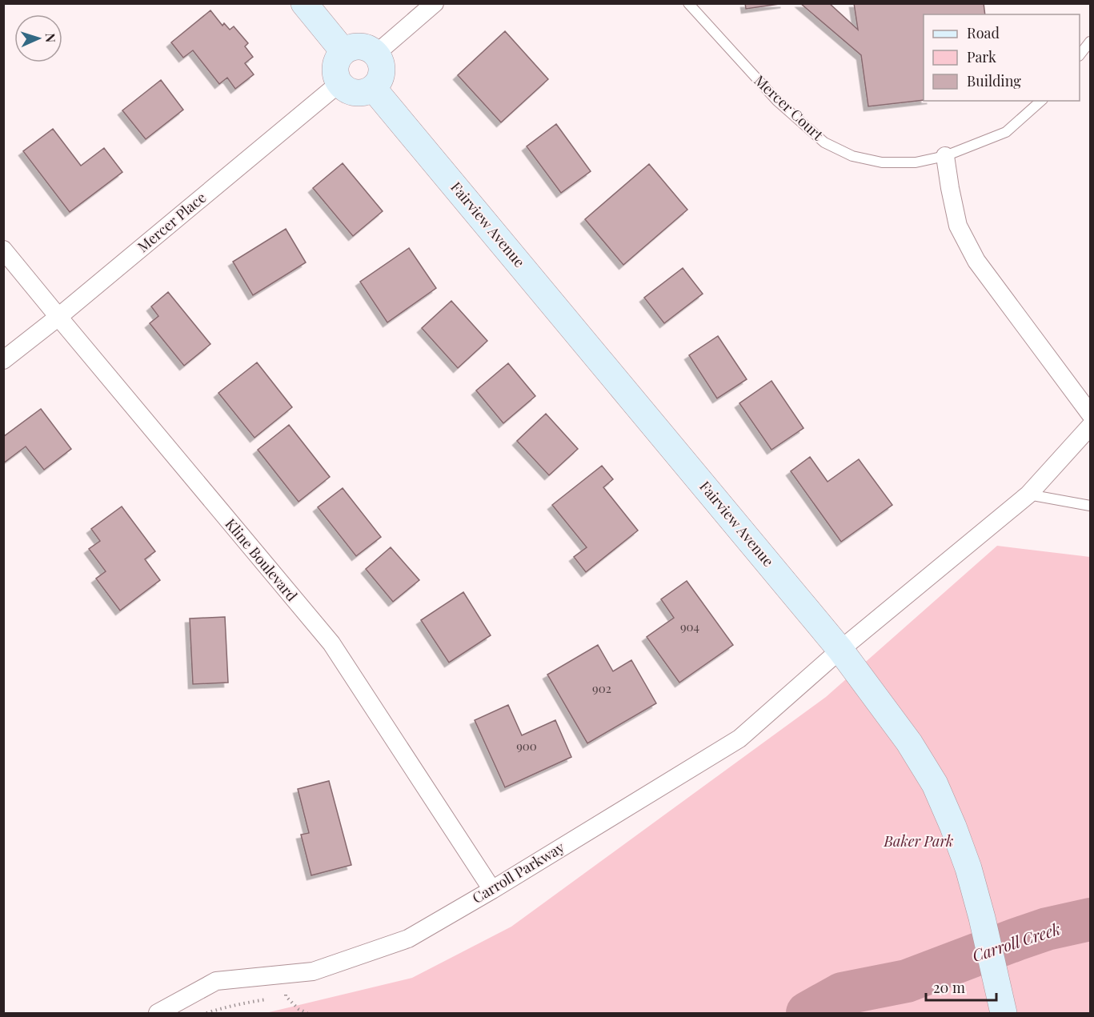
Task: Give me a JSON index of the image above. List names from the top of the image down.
{
  "streets": {
    "street": [
      "Mercer Place",
      "Fairview Avenue",
      "Kline Boulevard",
      "Carroll Parkway"
    ],
    "lane": ["Mercer Court"]
  },
  "crossings": [
    ["Mercer Place", "Fairview Avenue"],
    ["Mercer Place", "Kline Boulevard"],
    ["Fairview Avenue", "Carroll Parkway"],
    ["Kline Boulevard", "Carroll Parkway"]
  ],
  "water": ["Carroll Creek"],
  "parks": ["Baker Park"],
  "house_numbers": ["904", "902", "900"],
  "legend": ["Road", "Park", "Building"],
  "scale_bar": "20 m",
  "north": "right"
}
